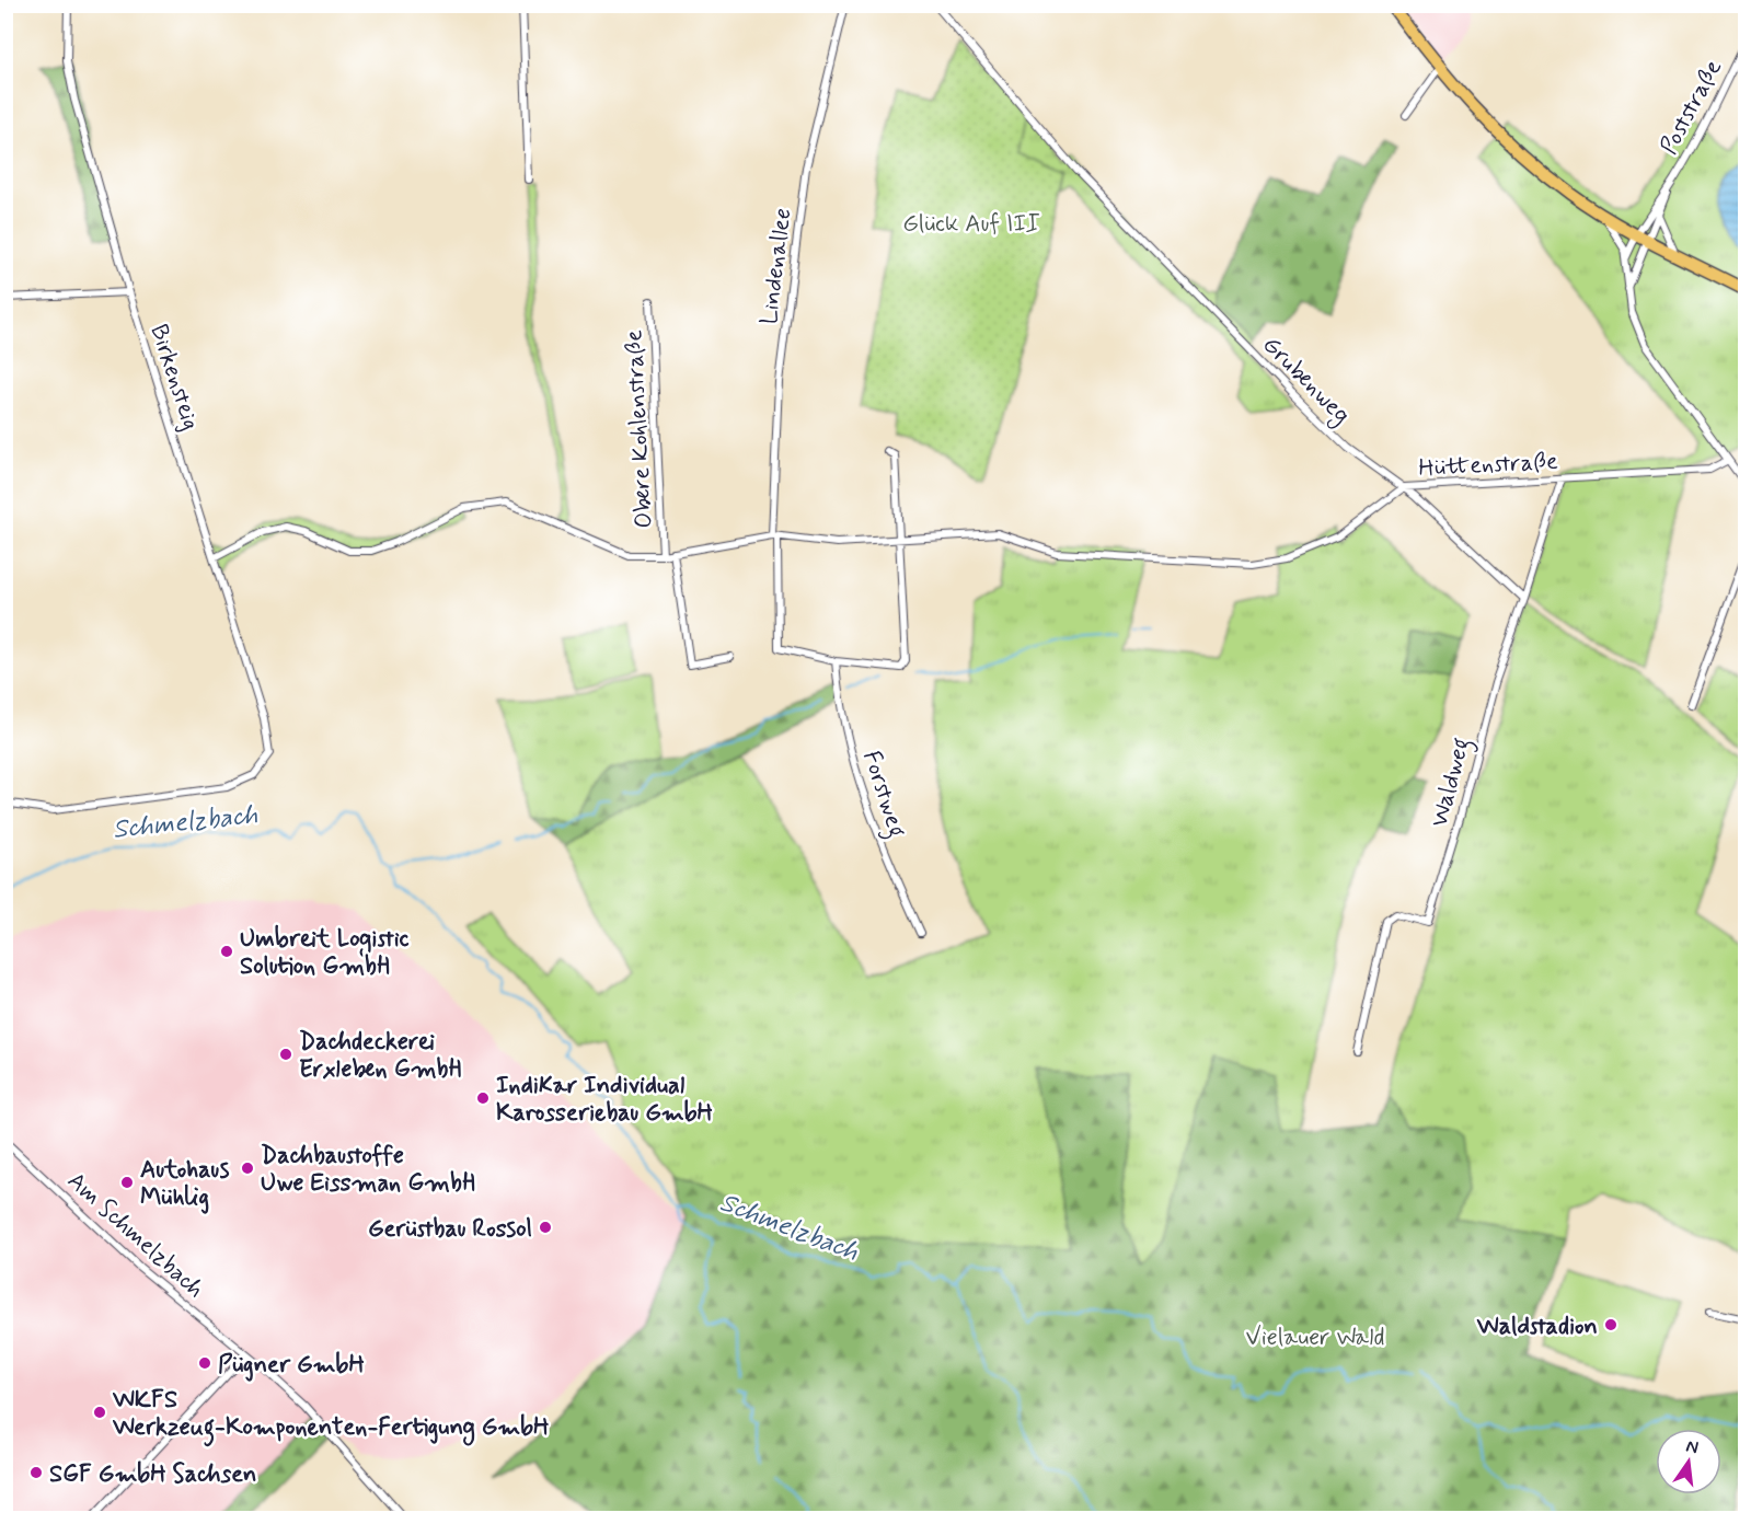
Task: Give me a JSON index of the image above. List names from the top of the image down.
{
  "streets": {
    "street": [
      "Poststraße",
      "Lindenallee",
      "Birkensteig",
      "Grubenweg",
      "Obere Kohlenstraße",
      "Hüttenstraße",
      "Waldweg",
      "Forstweg",
      "Am Schmelzbach"
    ]
  },
  "crossings": [
    ["Lindenallee", "Obere Kohlenstraße"],
    ["Birkensteig", "Obere Kohlenstraße"],
    ["Grubenweg", "Hüttenstraße"],
    ["Grubenweg", "Waldweg"],
    ["Obere Kohlenstraße", "Hüttenstraße"],
    ["Hüttenstraße", "Waldweg"]
  ],
  "water": ["Schmelzbach"],
  "parks": ["Glück Auf III", "Vielauer Wald"],
  "places": [
    "Umbreit Logistic Solution GmbH",
    "Dachdeckerei Erxleben GmbH",
    "IndiKar Individual Karosseriebau GmbH",
    "Dachbaustoffe Uwe Eissman GmbH",
    "Autohaus Mühlig",
    "Gerüstbau Rossol",
    "Waldstadion",
    "Pügner GmbH",
    "WKFS Werkzeug-Komponenten-Fertigung GmbH",
    "SGF GmbH Sachsen"
  ],
  "north": "top"
}
